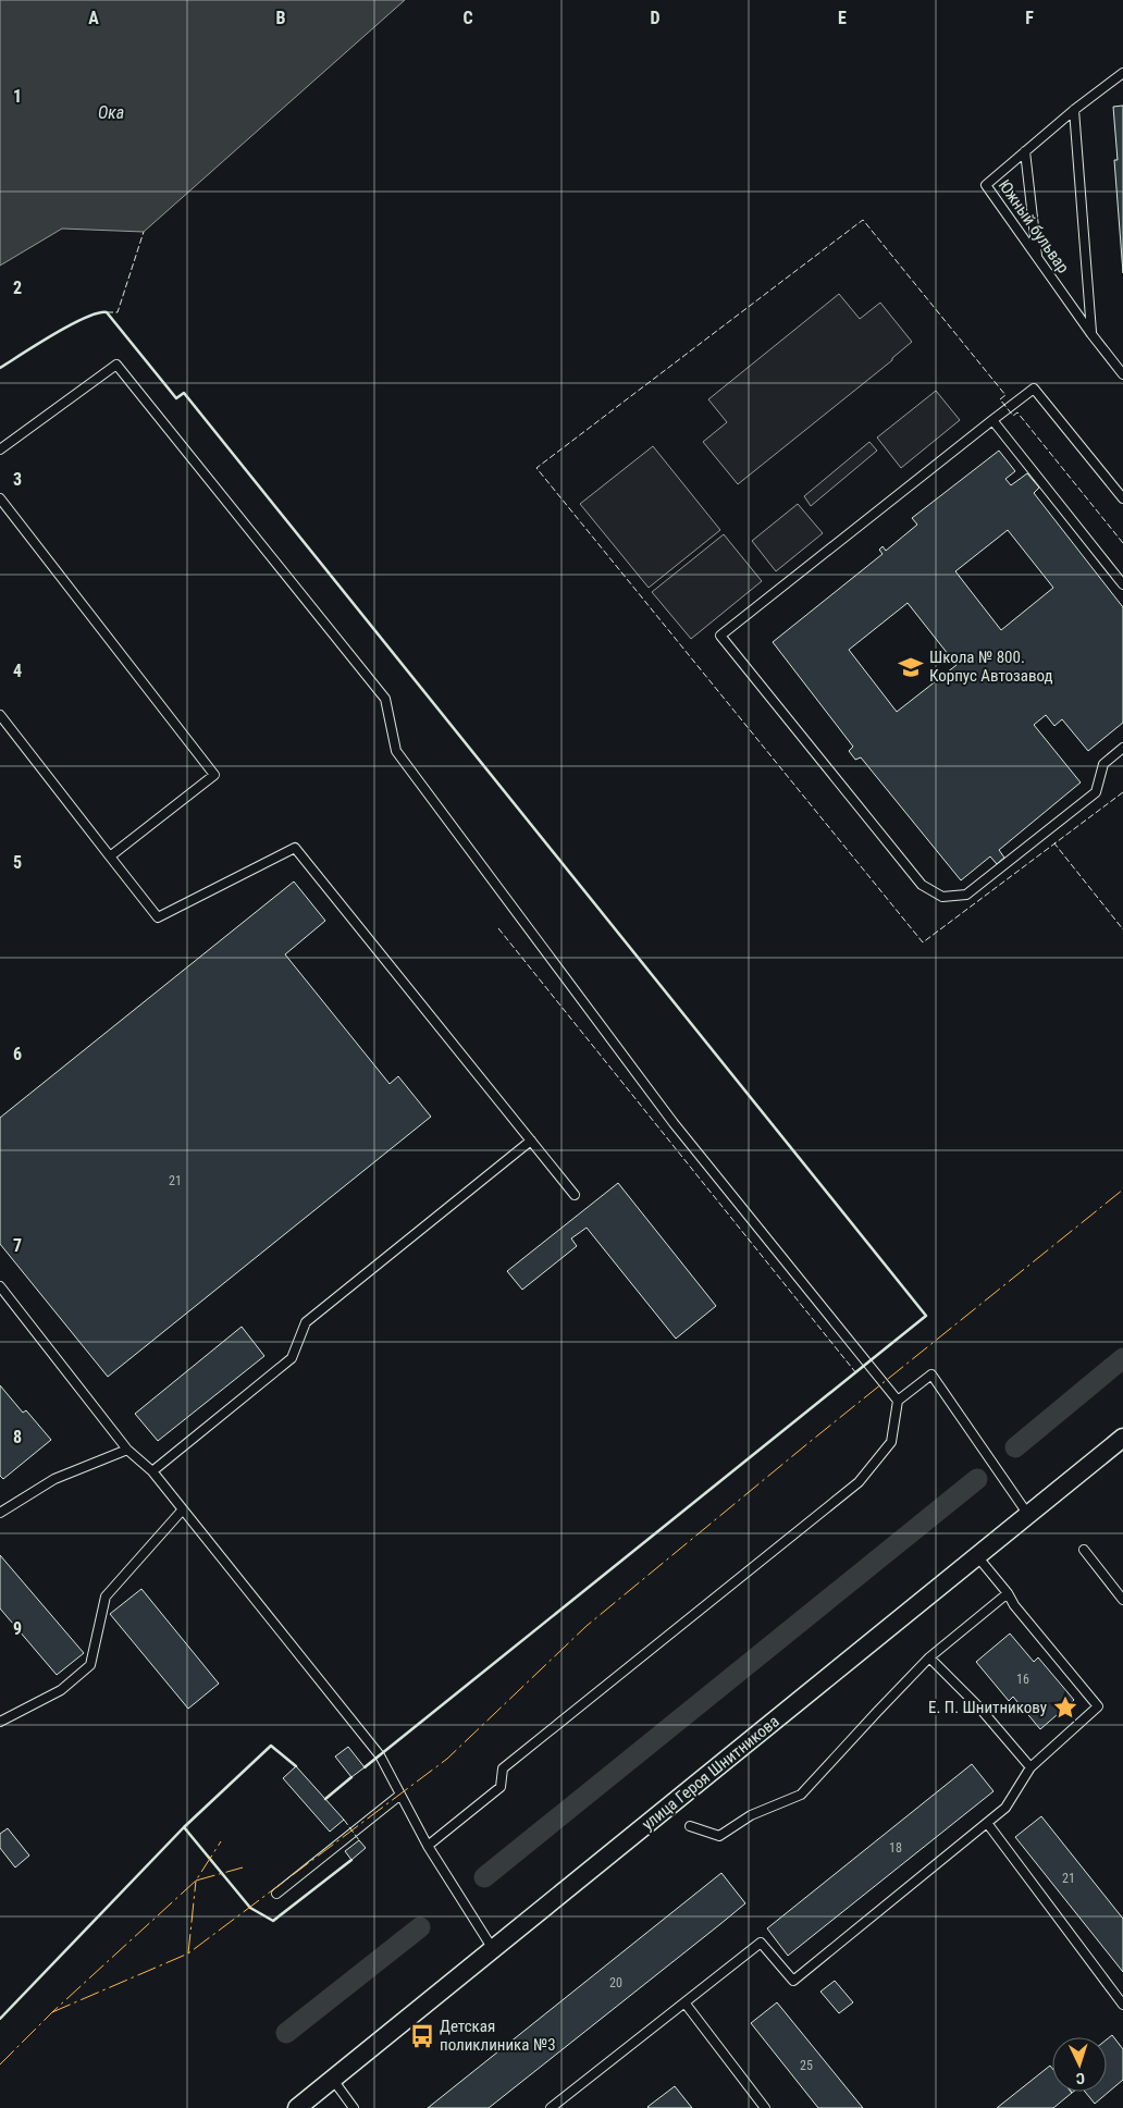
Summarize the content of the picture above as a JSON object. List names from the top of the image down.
{
  "streets": {
    "street": ["улица Героя Шнитникова"],
    "lane": ["Южный бульвар"]
  },
  "water": ["Ока"],
  "places": {
    "school or university": ["Школа № 800. Корпус Автозавод"],
    "place": ["Е. П. Шнитникову"],
    "bus stop": ["Детская поликлиника №3"]
  },
  "house_numbers": [
    "21",
    "16",
    "18",
    "21",
    "20",
    "25"
  ],
  "north": "bottom",
  "grid": {
    "columns": [
      "A",
      "B",
      "C",
      "D",
      "E",
      "F"
    ],
    "rows": [
      "1",
      "2",
      "3",
      "4",
      "5",
      "6",
      "7",
      "8",
      "9"
    ]
  }
}
